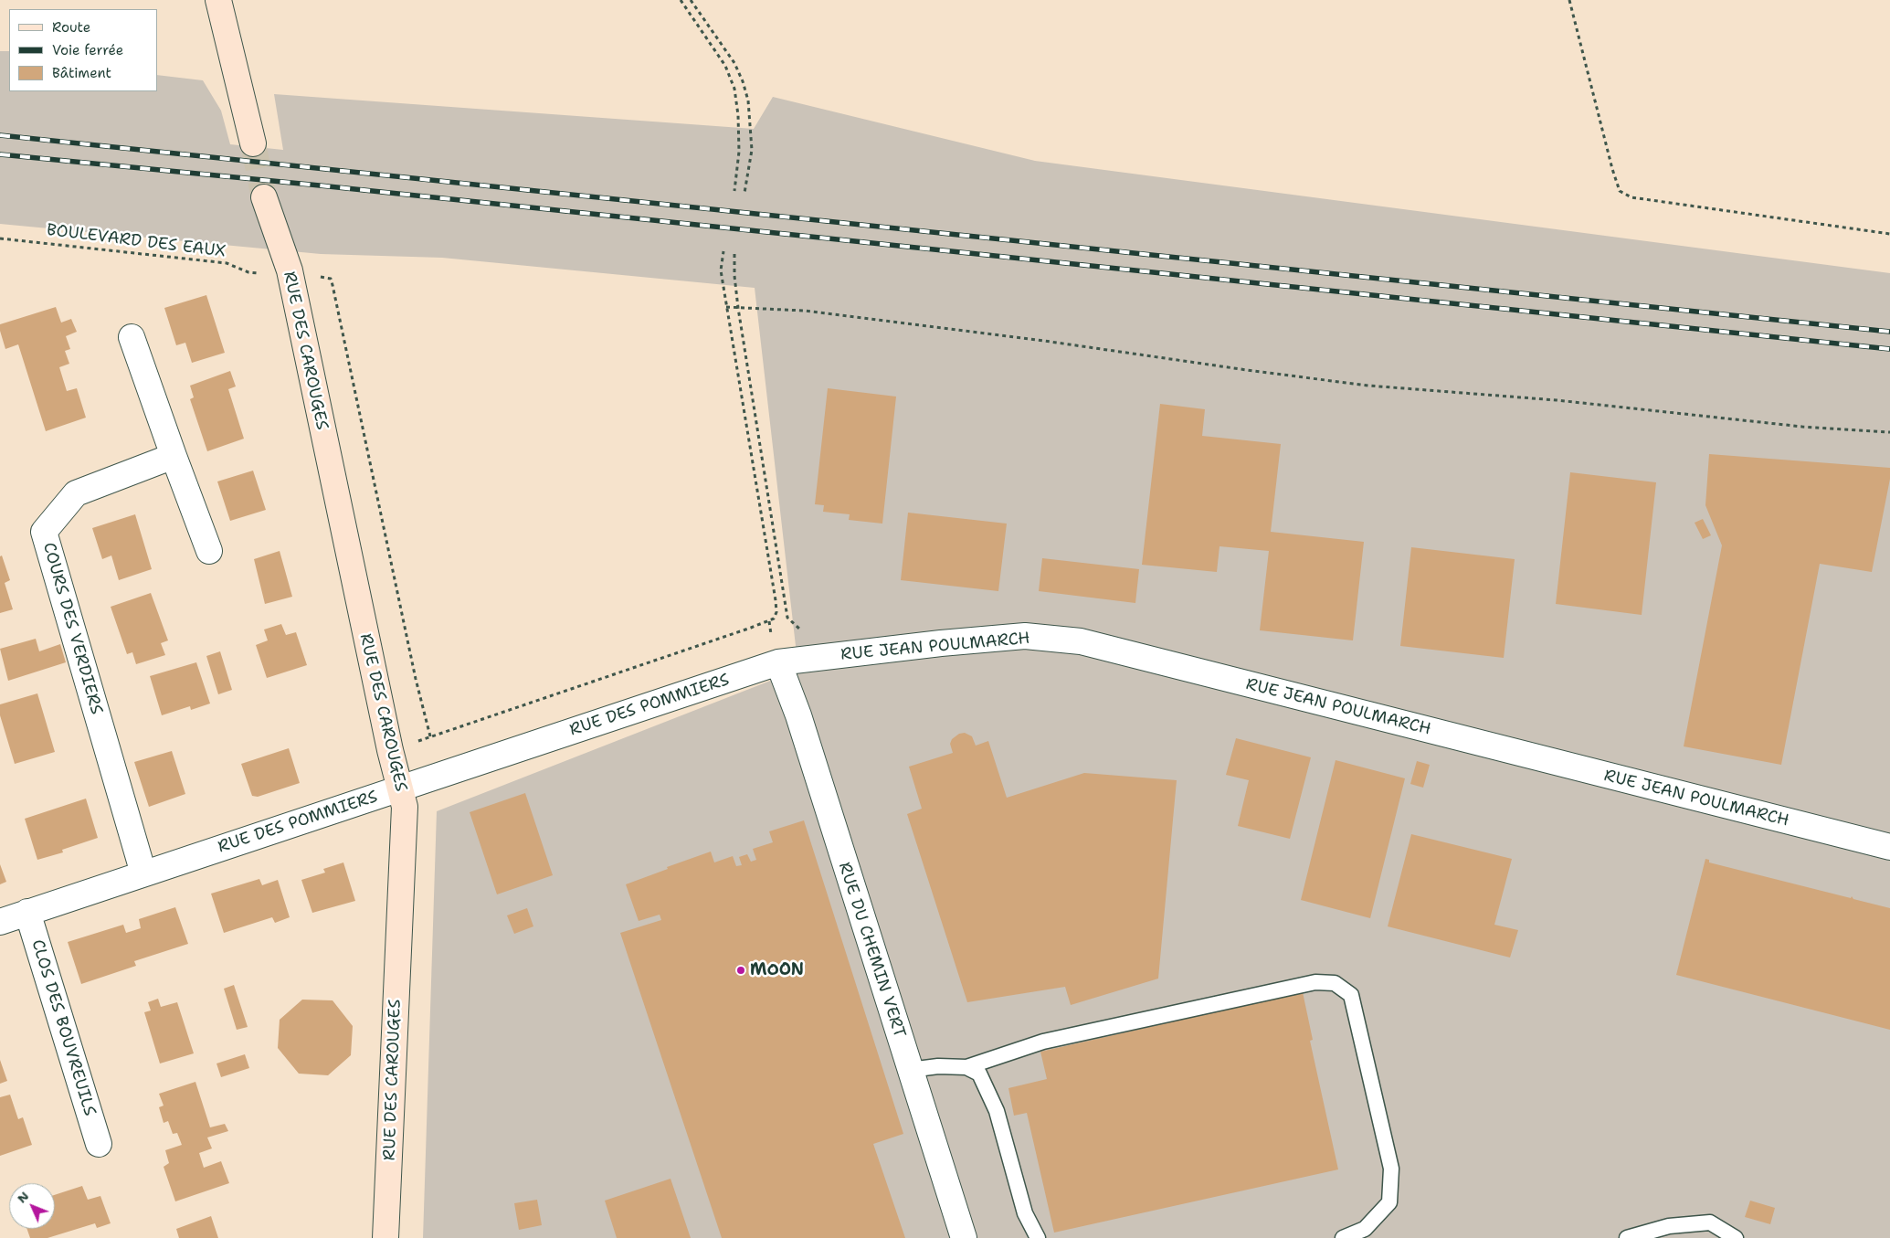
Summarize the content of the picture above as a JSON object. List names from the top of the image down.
{
  "streets": {
    "main road": ["RUE DES CAROUGES"],
    "street": [
      "COURS DES VERDIERS",
      "RUE JEAN POULMARCH",
      "RUE DES POMMIERS",
      "RUE DU CHEMIN VERT",
      "CLOS DES BOUVREUILS"
    ],
    "path": ["BOULEVARD DES EAUX"]
  },
  "crossings": [
    ["RUE DES CAROUGES", "RUE DES POMMIERS"],
    ["COURS DES VERDIERS", "RUE DES POMMIERS"],
    ["RUE JEAN POULMARCH", "RUE DES POMMIERS"],
    ["RUE JEAN POULMARCH", "RUE DU CHEMIN VERT"],
    ["RUE DES POMMIERS", "RUE DU CHEMIN VERT"],
    ["RUE DES POMMIERS", "CLOS DES BOUVREUILS"]
  ],
  "places": ["MOON"],
  "legend": ["Route", "Voie ferrée", "Bâtiment"],
  "north": "top left"
}
